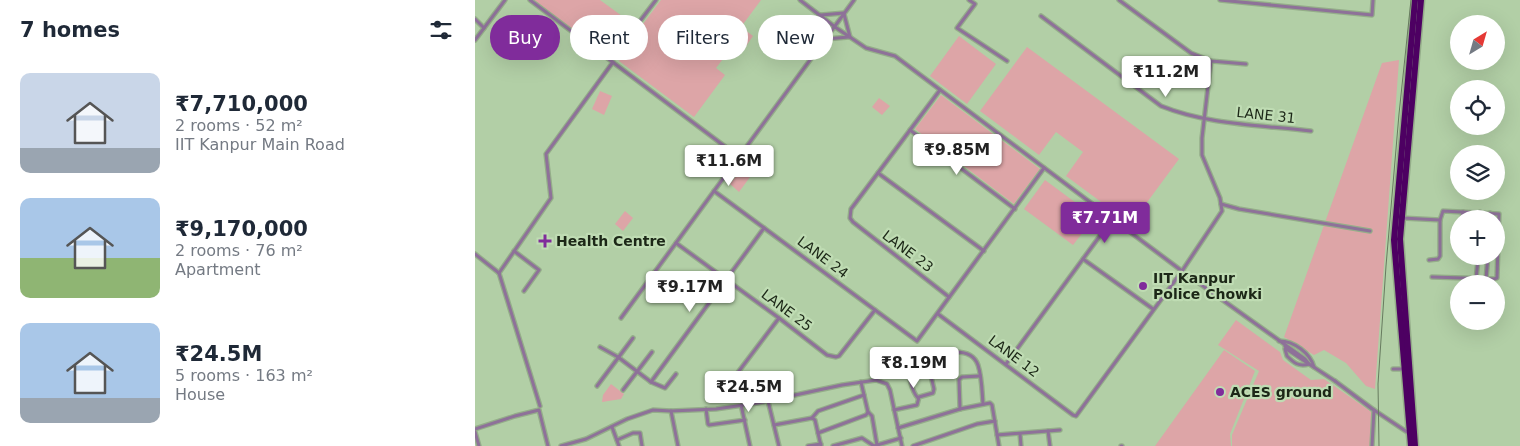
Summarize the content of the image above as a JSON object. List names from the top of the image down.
{
  "streets": {
    "street": [
      "LANE 31",
      "LANE 23",
      "LANE 24",
      "LANE 25",
      "LANE 12"
    ]
  },
  "crossings": [
    ["LANE 24", "LANE 25"],
    ["LANE 24", "LANE 12"]
  ],
  "places": {
    "health": ["Health Centre"],
    "other": ["IIT Kanpur Police Chowki", "ACES ground"]
  },
  "north": "top right",
  "page": {
    "heading": "7 homes",
    "map_buttons": ["+", "−"],
    "chip": [
      "Buy",
      "Rent",
      "Filters",
      "New"
    ],
    "price": [
      "₹11.2M",
      "₹9.85M",
      "₹11.6M",
      "₹7.71M",
      "₹9.17M",
      "₹8.19M",
      "₹24.5M"
    ],
    "list": [
      {
        "name": "₹7,710,000",
        "note": "2 rooms · 52 m² · IIT Kanpur Main Road"
      },
      {
        "name": "₹9,170,000",
        "note": "2 rooms · 76 m² · Apartment"
      },
      {
        "name": "₹24.5M",
        "note": "5 rooms · 163 m² · House"
      }
    ]
  }
}
